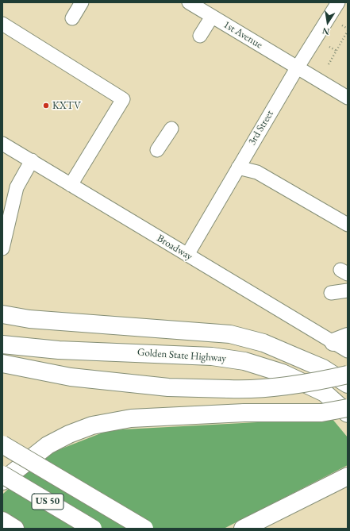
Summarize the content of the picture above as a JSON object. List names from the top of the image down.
{
  "streets": {
    "highway": ["Golden State Highway", "US 50"],
    "street": ["1st Avenue", "3rd Street", "Broadway"]
  },
  "crossings": [
    ["1st Avenue", "3rd Street"],
    ["3rd Street", "Broadway"]
  ],
  "places": ["KXTV"],
  "north": "bottom"
}
